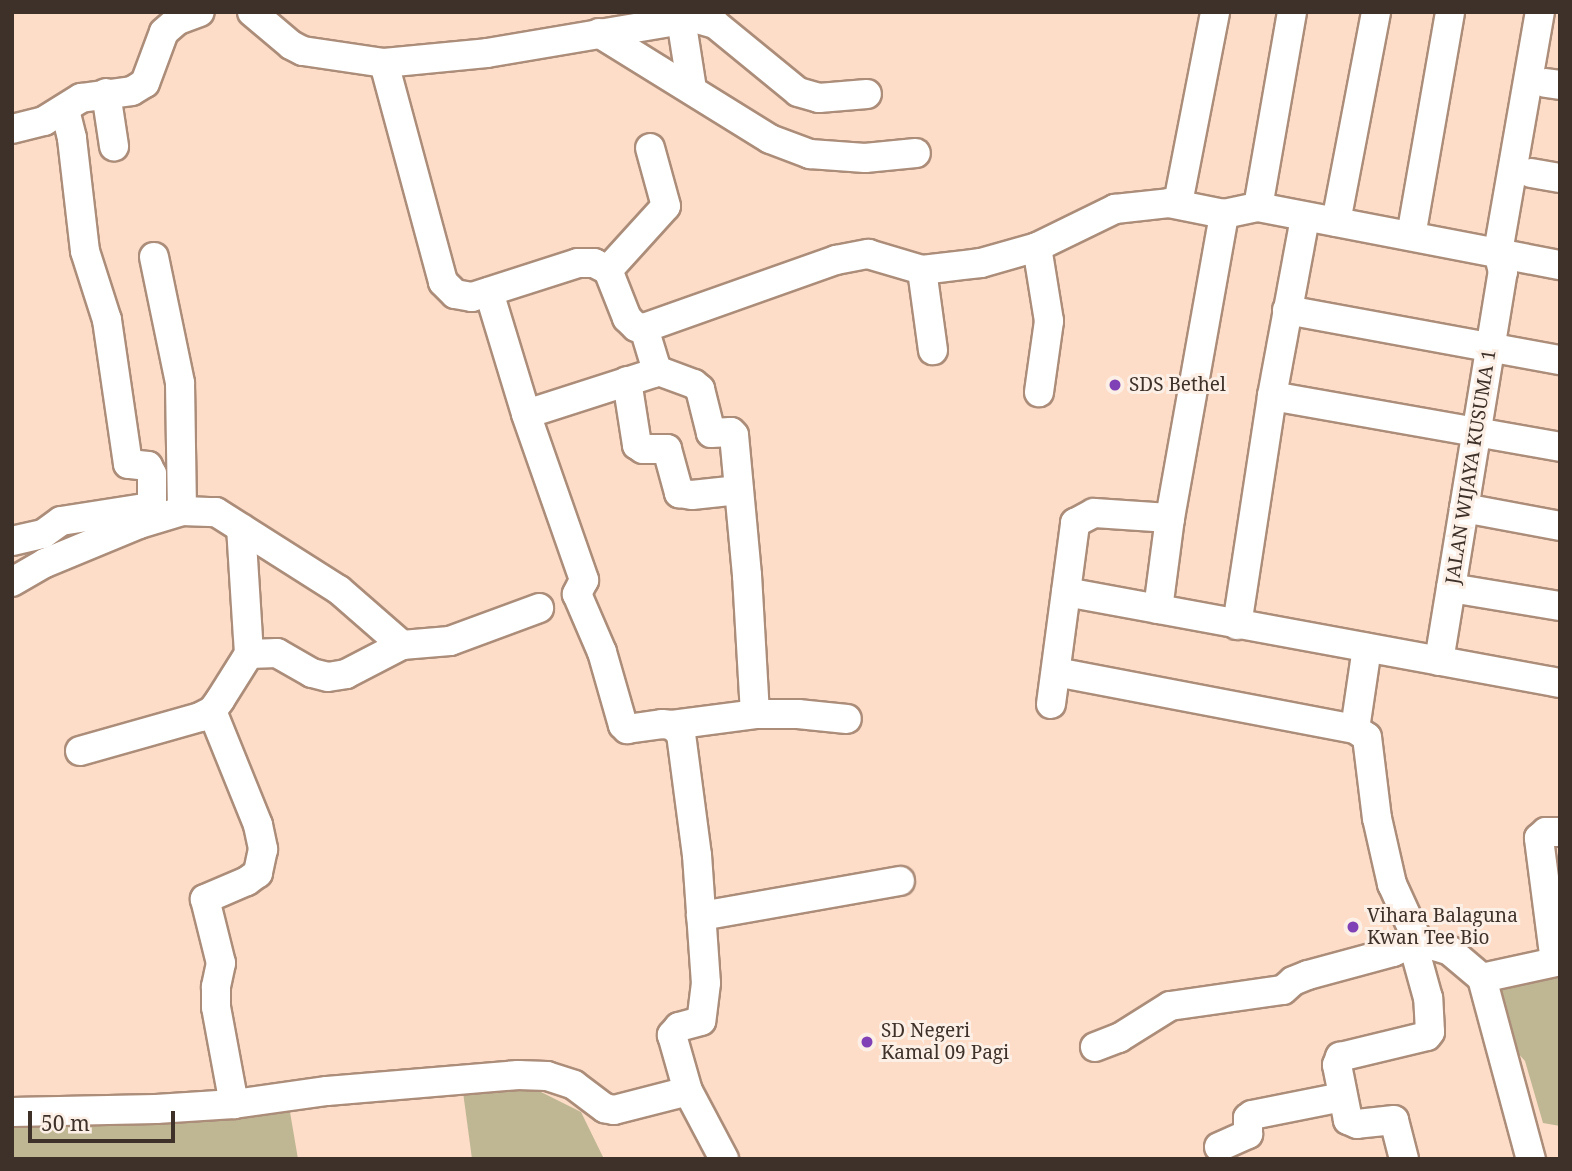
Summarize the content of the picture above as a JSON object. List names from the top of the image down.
{
  "streets": {
    "street": ["JALAN WIJAYA KUSUMA 1"]
  },
  "places": ["SDS Bethel", "Vihara Balaguna Kwan Tee Bio", "SD Negeri Kamal 09 Pagi"],
  "scale_bar": "50 m"
}
